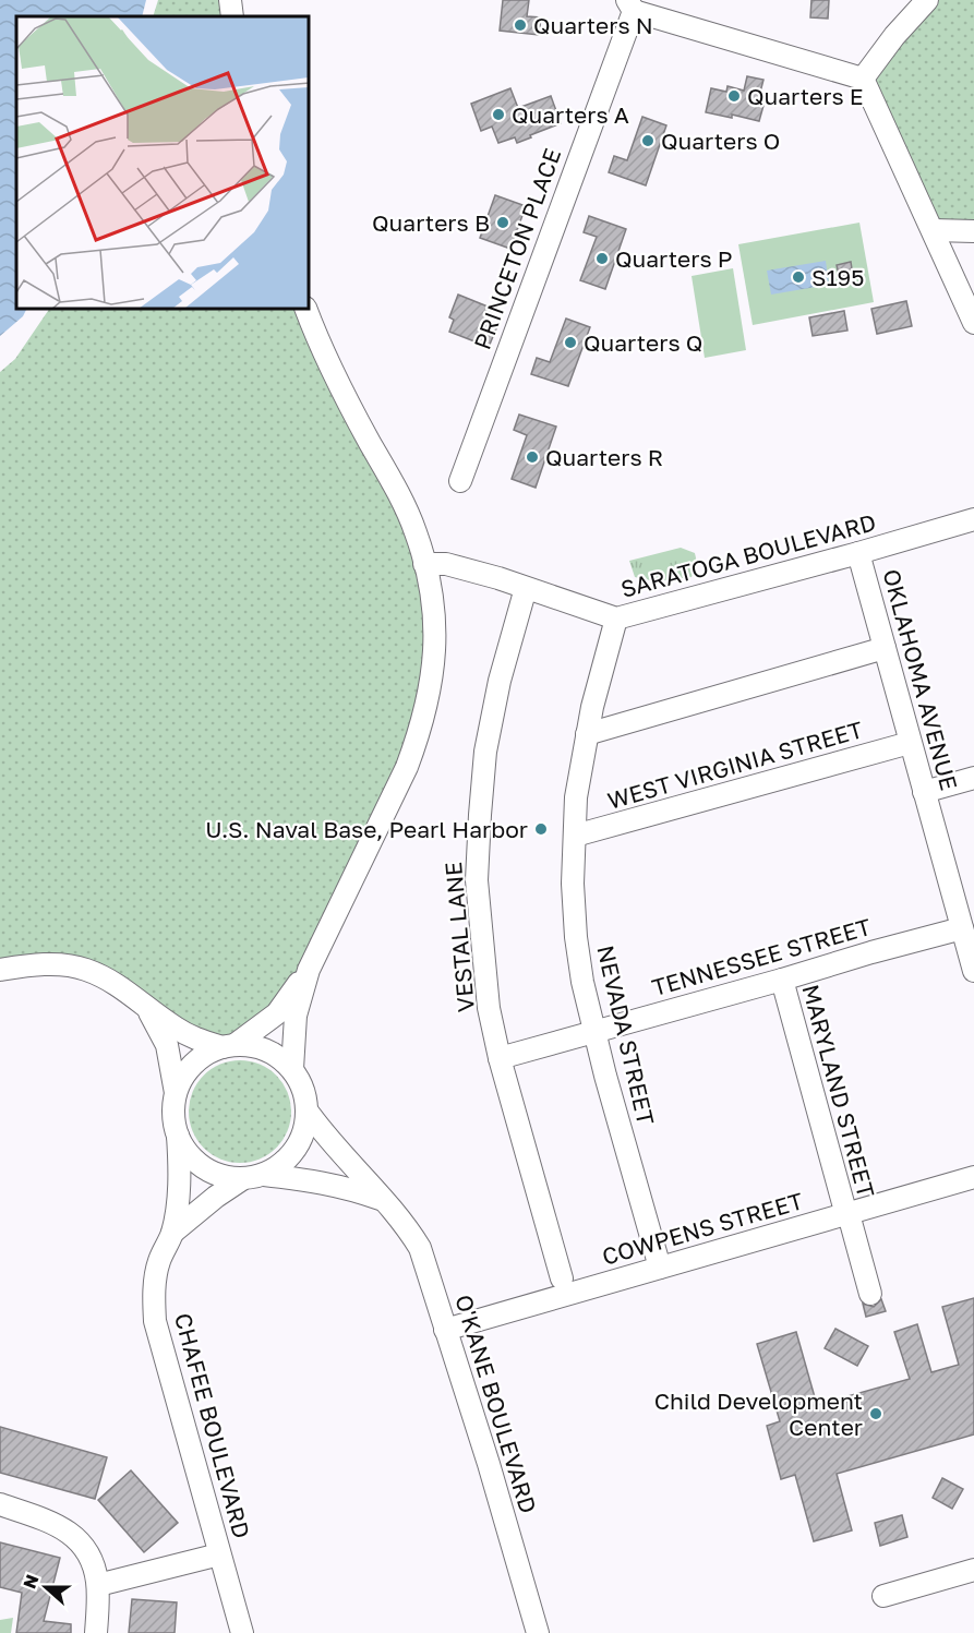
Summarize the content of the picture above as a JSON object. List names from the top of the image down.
{
  "streets": {
    "street": [
      "PRINCETON PLACE",
      "SARATOGA BOULEVARD",
      "OKLAHOMA AVENUE",
      "WEST VIRGINIA STREET",
      "VESTAL LANE",
      "TENNESSEE STREET",
      "NEVADA STREET",
      "MARYLAND STREET",
      "COWPENS STREET",
      "O'KANE BOULEVARD",
      "CHAFEE BOULEVARD"
    ]
  },
  "crossings": [
    ["SARATOGA BOULEVARD", "OKLAHOMA AVENUE"],
    ["SARATOGA BOULEVARD", "VESTAL LANE"],
    ["SARATOGA BOULEVARD", "NEVADA STREET"],
    ["OKLAHOMA AVENUE", "WEST VIRGINIA STREET"],
    ["OKLAHOMA AVENUE", "TENNESSEE STREET"],
    ["WEST VIRGINIA STREET", "NEVADA STREET"],
    ["VESTAL LANE", "TENNESSEE STREET"],
    ["TENNESSEE STREET", "NEVADA STREET"],
    ["TENNESSEE STREET", "MARYLAND STREET"],
    ["NEVADA STREET", "COWPENS STREET"],
    ["MARYLAND STREET", "COWPENS STREET"],
    ["COWPENS STREET", "O'KANE BOULEVARD"],
    ["O'KANE BOULEVARD", "CHAFEE BOULEVARD"]
  ],
  "places": [
    "Quarters N",
    "Quarters E",
    "Quarters A",
    "Quarters O",
    "Quarters B",
    "Quarters P",
    "S195",
    "Quarters Q",
    "Quarters R",
    "U.S. Naval Base, Pearl Harbor",
    "Child Development Center"
  ],
  "north": "left"
}
